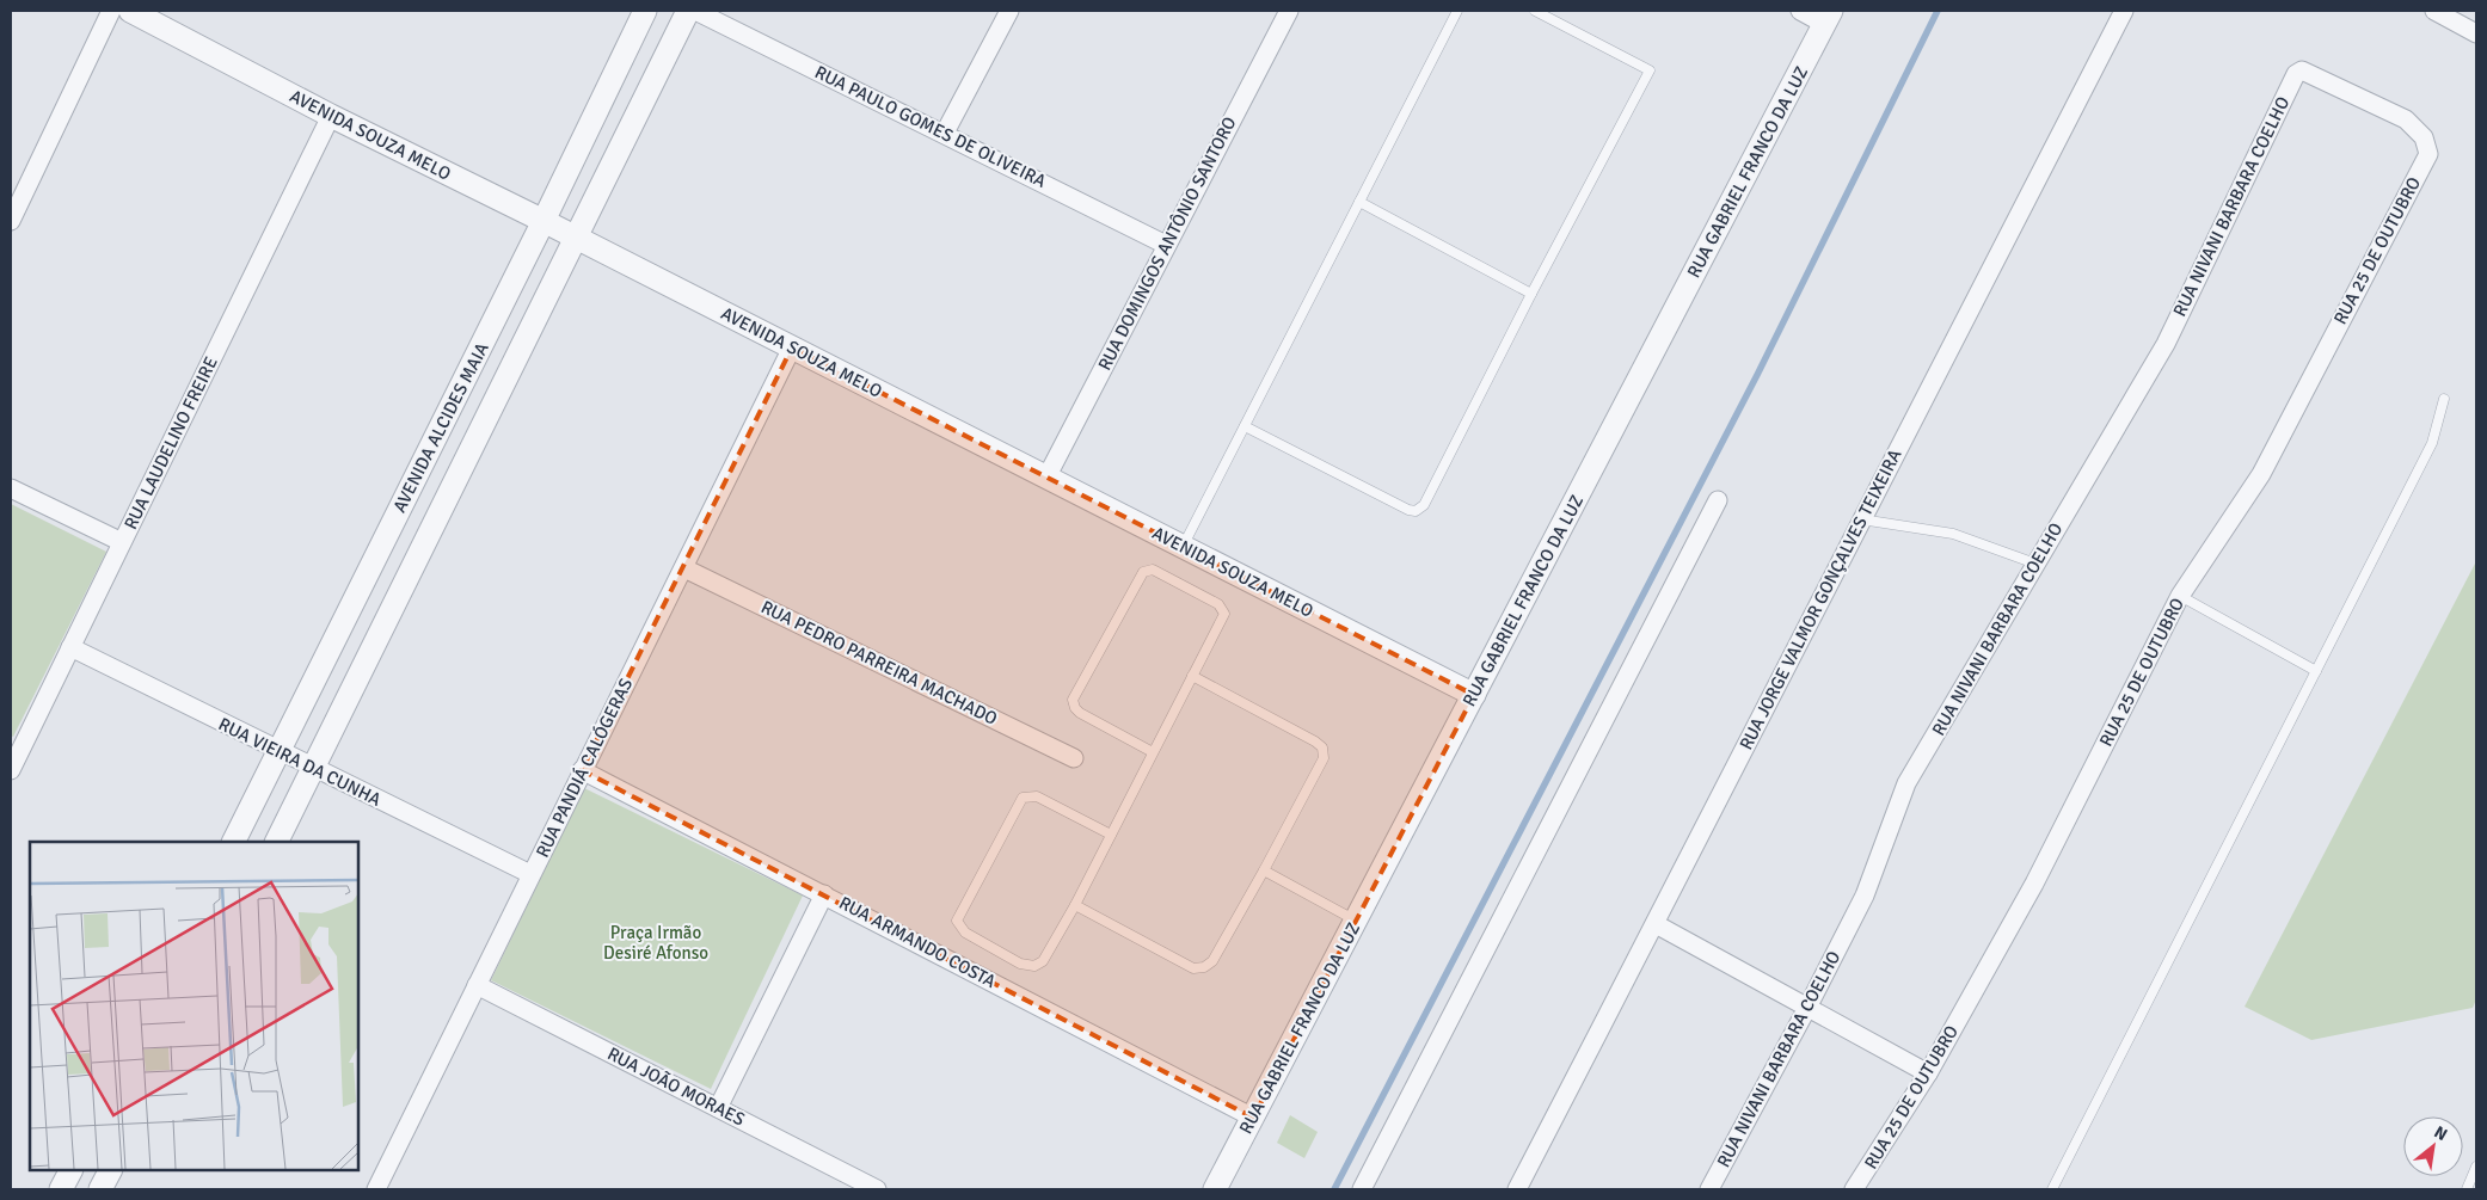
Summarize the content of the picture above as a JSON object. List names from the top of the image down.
{
  "streets": {
    "street": [
      "RUA PAULO GOMES DE OLIVEIRA",
      "AVENIDA SOUZA MELO",
      "RUA GABRIEL FRANCO DA LUZ",
      "RUA NIVANI BARBARA COELHO",
      "RUA DOMINGOS ANTÔNIO SANTORO",
      "RUA 25 DE OUTUBRO",
      "AVENIDA ALCIDES MAIA",
      "RUA LAUDELINO FREIRE",
      "RUA JORGE VALMOR GONÇALVES TEIXEIRA",
      "RUA PEDRO PARREIRA MACHADO",
      "RUA VIEIRA DA CUNHA",
      "RUA PANDIÁ CALÓGERAS",
      "RUA ARMANDO COSTA",
      "RUA JOÃO MORAES"
    ]
  },
  "crossings": [
    ["RUA PAULO GOMES DE OLIVEIRA", "RUA DOMINGOS ANTÔNIO SANTORO"],
    ["AVENIDA SOUZA MELO", "RUA GABRIEL FRANCO DA LUZ"],
    ["AVENIDA SOUZA MELO", "RUA DOMINGOS ANTÔNIO SANTORO"],
    ["AVENIDA SOUZA MELO", "AVENIDA ALCIDES MAIA"],
    ["AVENIDA SOUZA MELO", "RUA LAUDELINO FREIRE"],
    ["AVENIDA SOUZA MELO", "RUA PANDIÁ CALÓGERAS"],
    ["RUA GABRIEL FRANCO DA LUZ", "RUA ARMANDO COSTA"],
    ["RUA NIVANI BARBARA COELHO", "RUA 25 DE OUTUBRO"],
    ["AVENIDA ALCIDES MAIA", "RUA VIEIRA DA CUNHA"],
    ["RUA LAUDELINO FREIRE", "RUA VIEIRA DA CUNHA"],
    ["RUA PEDRO PARREIRA MACHADO", "RUA PANDIÁ CALÓGERAS"],
    ["RUA VIEIRA DA CUNHA", "RUA PANDIÁ CALÓGERAS"],
    ["RUA PANDIÁ CALÓGERAS", "RUA ARMANDO COSTA"],
    ["RUA PANDIÁ CALÓGERAS", "RUA JOÃO MORAES"]
  ],
  "parks": ["Praça Irmão Desiré Afonso"],
  "north": "top right"
}
